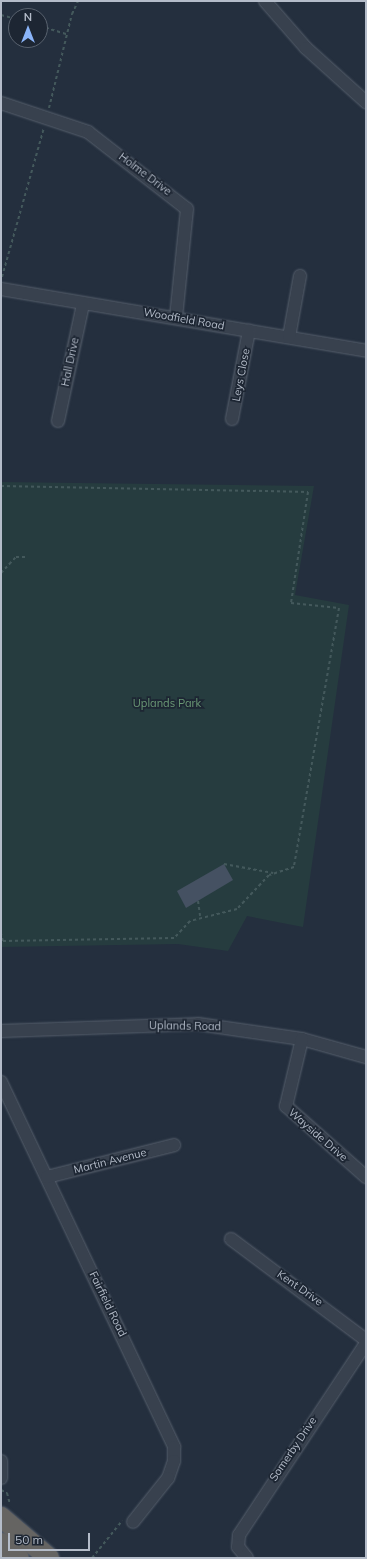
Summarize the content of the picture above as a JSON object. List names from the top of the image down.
{
  "streets": {
    "street": [
      "Holme Drive",
      "Woodfield Road",
      "Hall Drive",
      "Leys Close",
      "Uplands Road",
      "Wayside Drive",
      "Martin Avenue",
      "Kent Drive",
      "Fairfield Road",
      "Somerby Drive"
    ]
  },
  "crossings": [
    ["Holme Drive", "Woodfield Road"],
    ["Woodfield Road", "Hall Drive"],
    ["Woodfield Road", "Leys Close"],
    ["Uplands Road", "Wayside Drive"],
    ["Martin Avenue", "Fairfield Road"]
  ],
  "parks": ["Uplands Park"],
  "scale_bar": "50 m",
  "north": "top"
}
